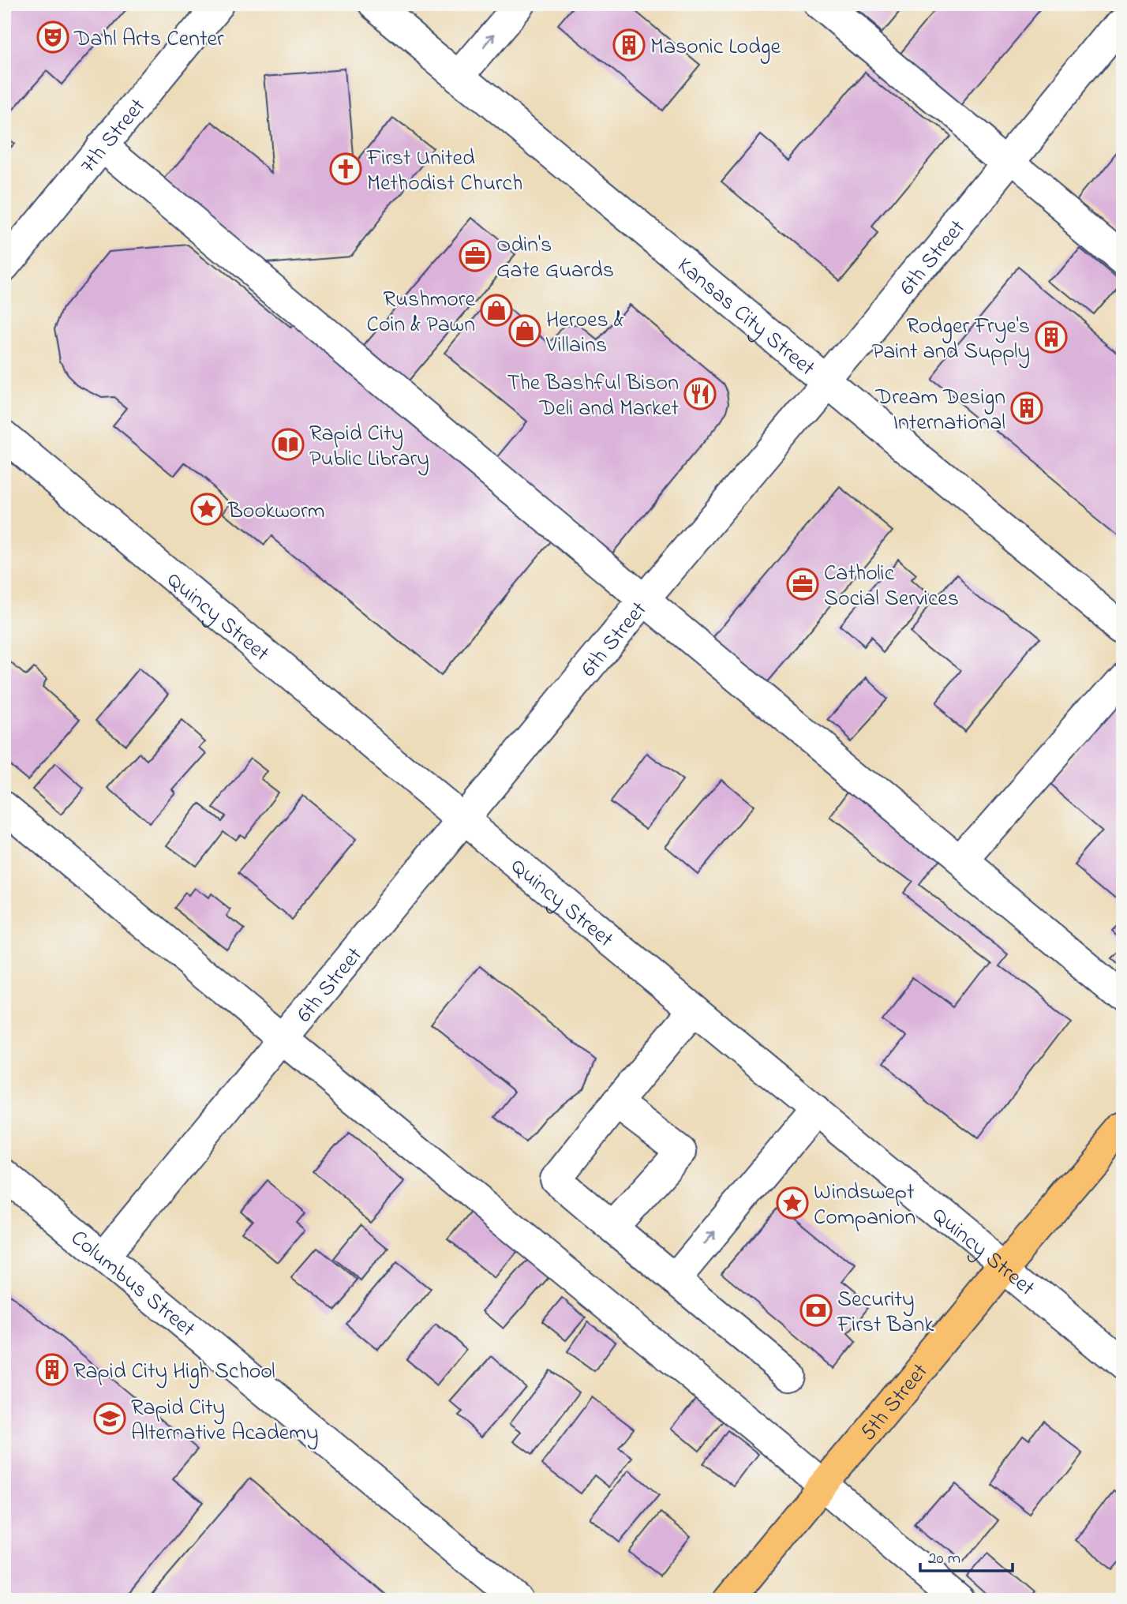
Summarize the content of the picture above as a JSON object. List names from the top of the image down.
{
  "streets": {
    "main road": ["5th Street"],
    "street": [
      "7th Street",
      "6th Street",
      "Kansas City Street",
      "Quincy Street",
      "Columbus Street"
    ]
  },
  "crossings": [
    ["6th Street", "Kansas City Street"],
    ["6th Street", "Quincy Street"],
    ["6th Street", "Columbus Street"],
    ["Quincy Street", "5th Street"]
  ],
  "places": {
    "theatre": ["Dahl Arts Center"],
    "building": [
      "Masonic Lodge",
      "Rodger Frye's Paint and Supply",
      "Dream Design International",
      "Rapid City High School"
    ],
    "church": ["First United Methodist Church"],
    "office": ["Odin's Gate Guards", "Catholic Social Services"],
    "shop": ["Rushmore Coin & Pawn", "Heroes & Villains"],
    "restaurant": ["The Bashful Bison Deli and Market"],
    "library": ["Rapid City Public Library"],
    "place": ["Bookworm", "Windswept Companion"],
    "bank": ["Security First Bank"],
    "school or university": ["Rapid City Alternative Academy"]
  },
  "scale_bar": "20 m"
}
